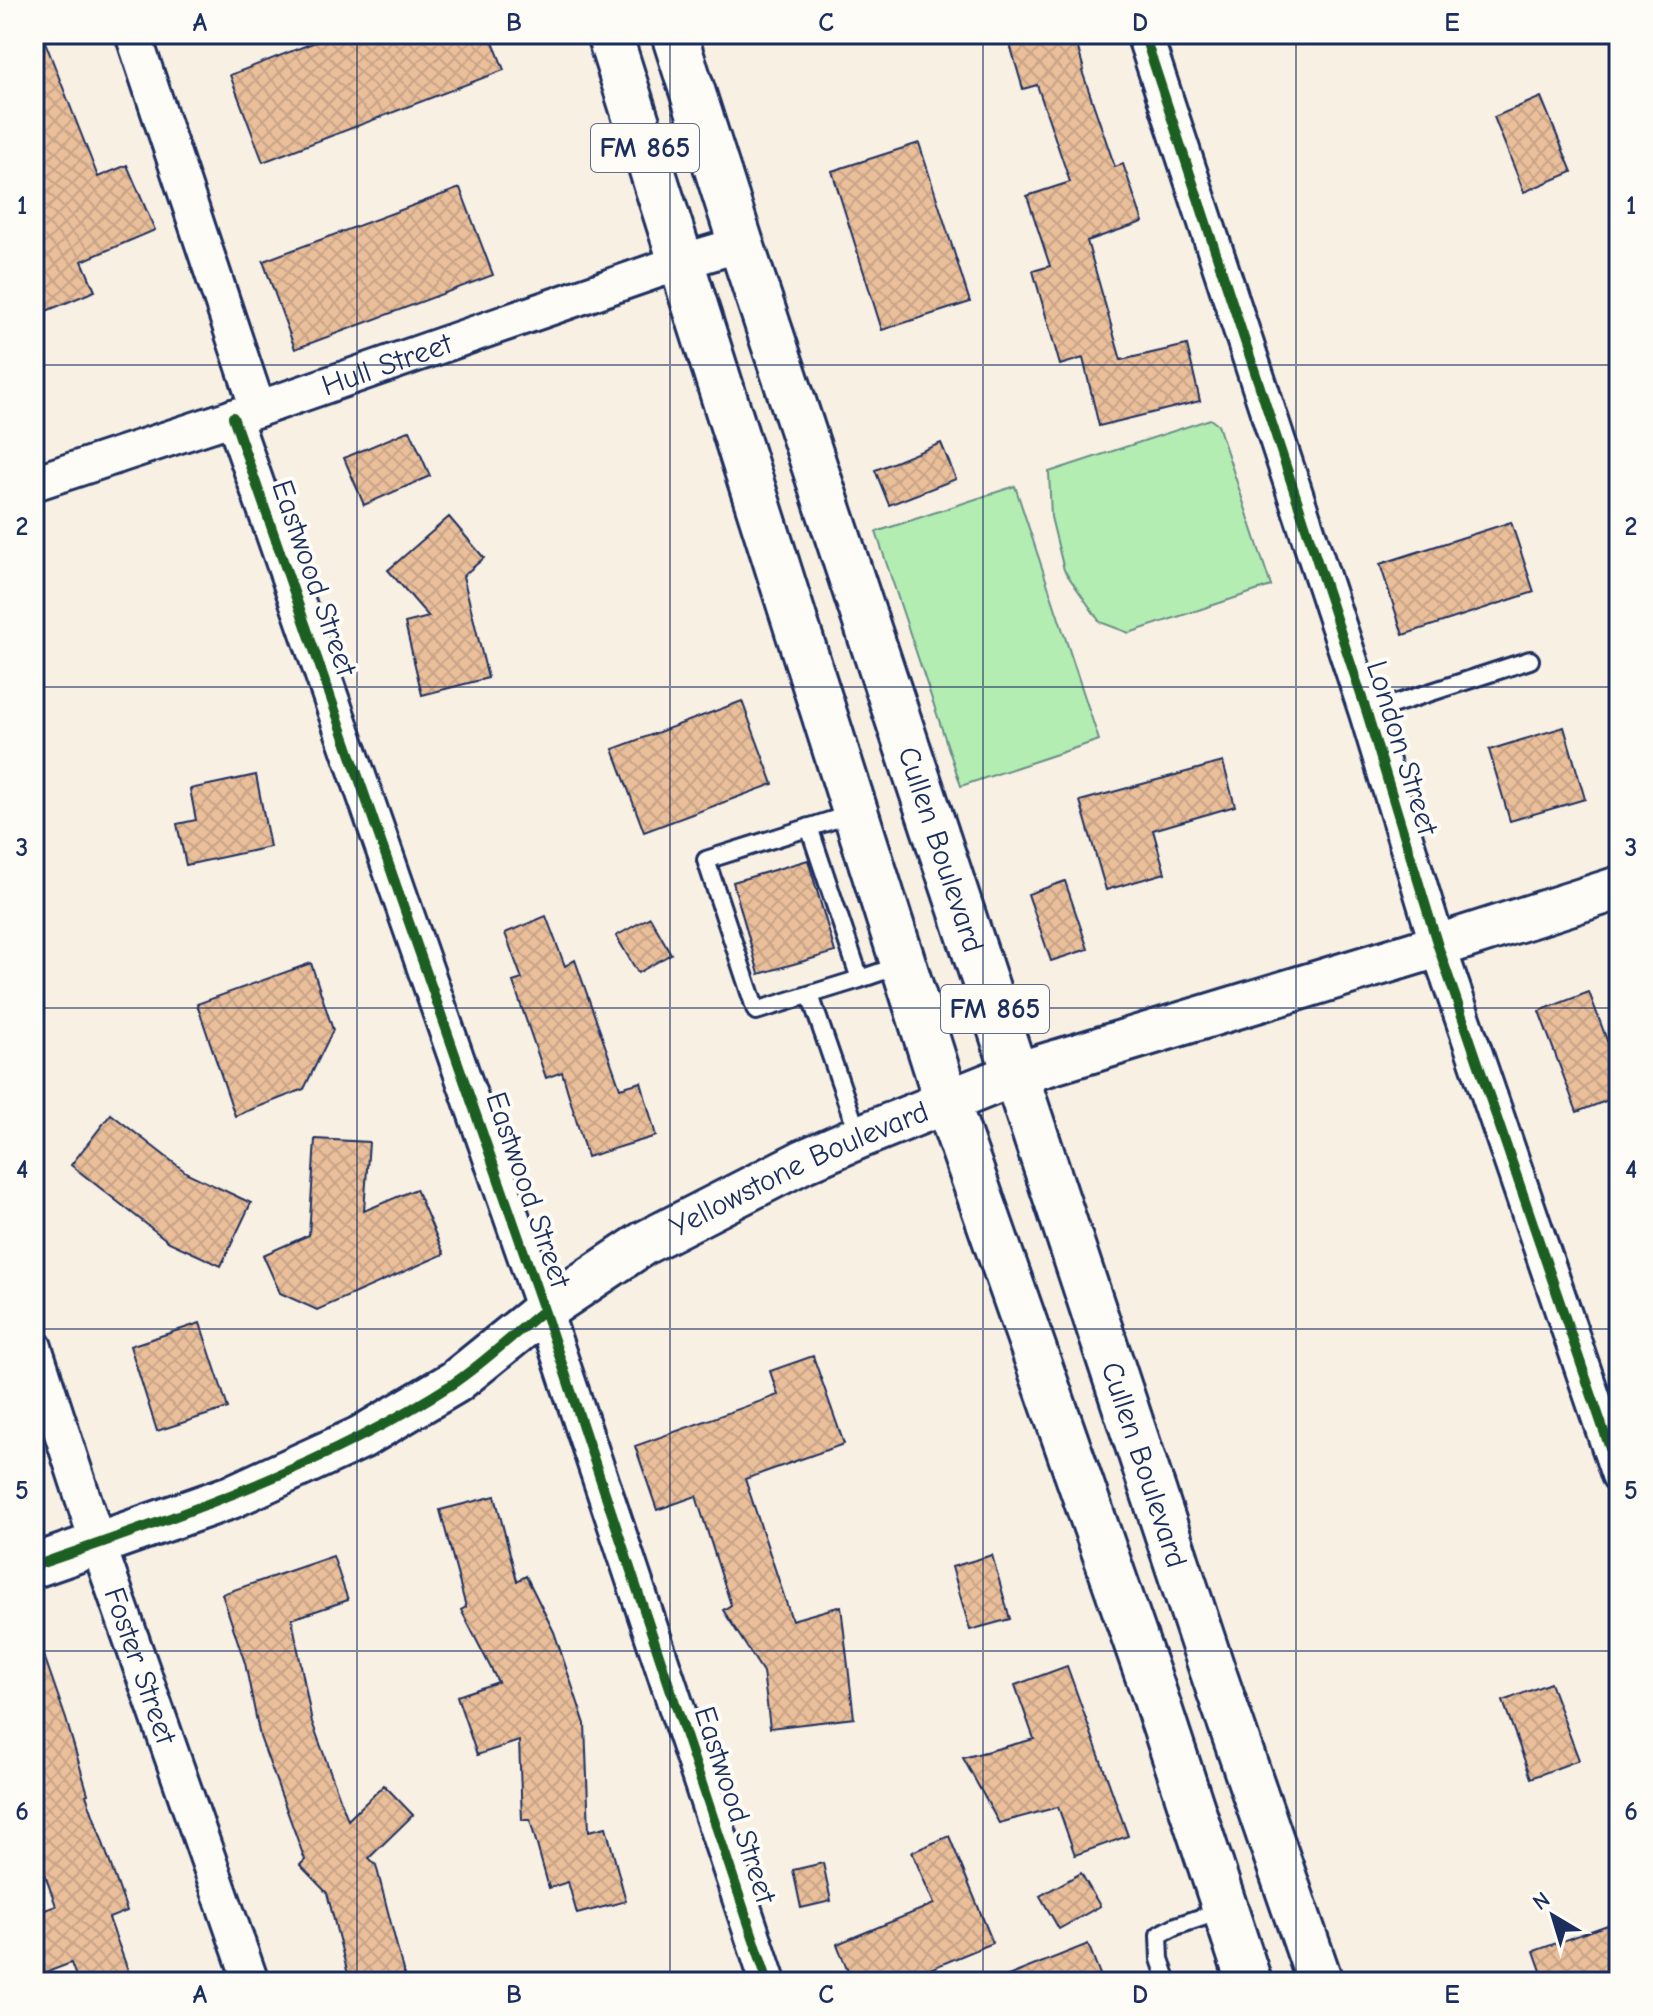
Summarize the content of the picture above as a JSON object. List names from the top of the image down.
{
  "streets": {
    "main road": ["FM 865", "Cullen Boulevard"],
    "street": [
      "Hull Street",
      "Eastwood Street",
      "London Street",
      "Yellowstone Boulevard",
      "Foster Street"
    ]
  },
  "crossings": [
    ["FM 865", "Hull Street"],
    ["FM 865", "Yellowstone Boulevard"],
    ["Hull Street", "Eastwood Street"],
    ["Hull Street", "Cullen Boulevard"],
    ["Eastwood Street", "Yellowstone Boulevard"],
    ["London Street", "Yellowstone Boulevard"],
    ["Cullen Boulevard", "Yellowstone Boulevard"],
    ["Yellowstone Boulevard", "Foster Street"]
  ],
  "north": "top left",
  "grid": {
    "columns": [
      "A",
      "B",
      "C",
      "D",
      "E"
    ],
    "rows": [
      "1",
      "2",
      "3",
      "4",
      "5",
      "6"
    ]
  }
}
